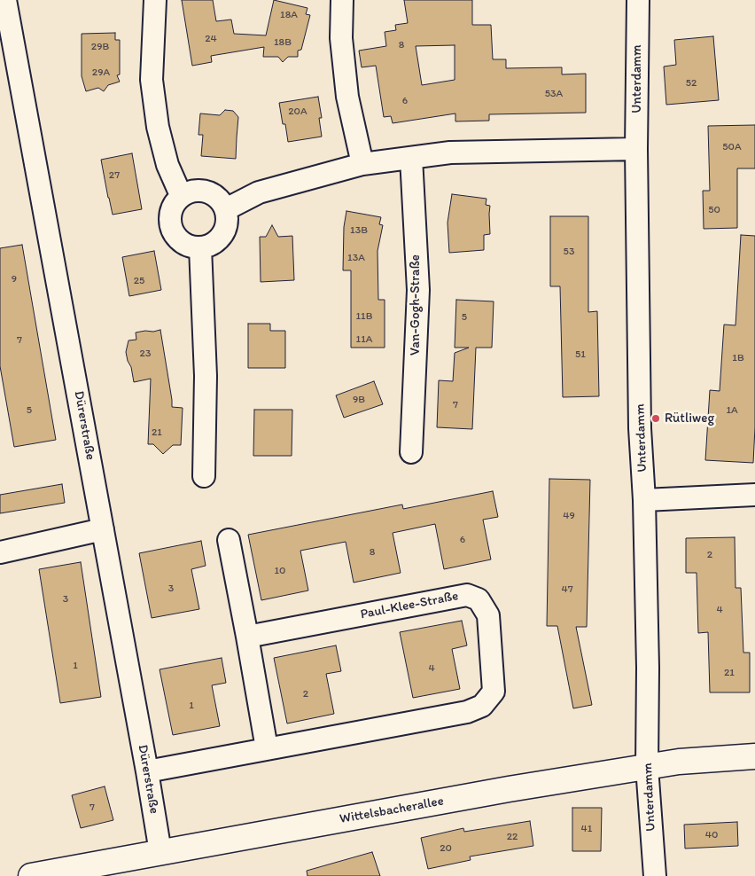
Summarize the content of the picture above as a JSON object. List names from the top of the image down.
{
  "streets": {
    "street": [
      "Unterdamm",
      "Van-Gogh-Straße",
      "Dürerstraße",
      "Paul-Klee-Straße",
      "Wittelsbacherallee"
    ]
  },
  "crossings": [
    ["Unterdamm", "Wittelsbacherallee"],
    ["Dürerstraße", "Paul-Klee-Straße"],
    ["Dürerstraße", "Wittelsbacherallee"]
  ],
  "places": ["Rütliweg"],
  "house_numbers": [
    "18A",
    "24",
    "18B",
    "8",
    "29B",
    "29A",
    "52",
    "53A",
    "6",
    "20A",
    "50A",
    "27",
    "50",
    "13B",
    "53",
    "13A",
    "9",
    "25",
    "11B",
    "5",
    "11A",
    "7",
    "23",
    "51",
    "1B",
    "9B",
    "7",
    "5",
    "1A",
    "21",
    "49",
    "6",
    "8",
    "2",
    "10",
    "3",
    "47",
    "3",
    "4",
    "1",
    "4",
    "21",
    "2",
    "1",
    "7",
    "41",
    "40",
    "22",
    "20"
  ]
}
